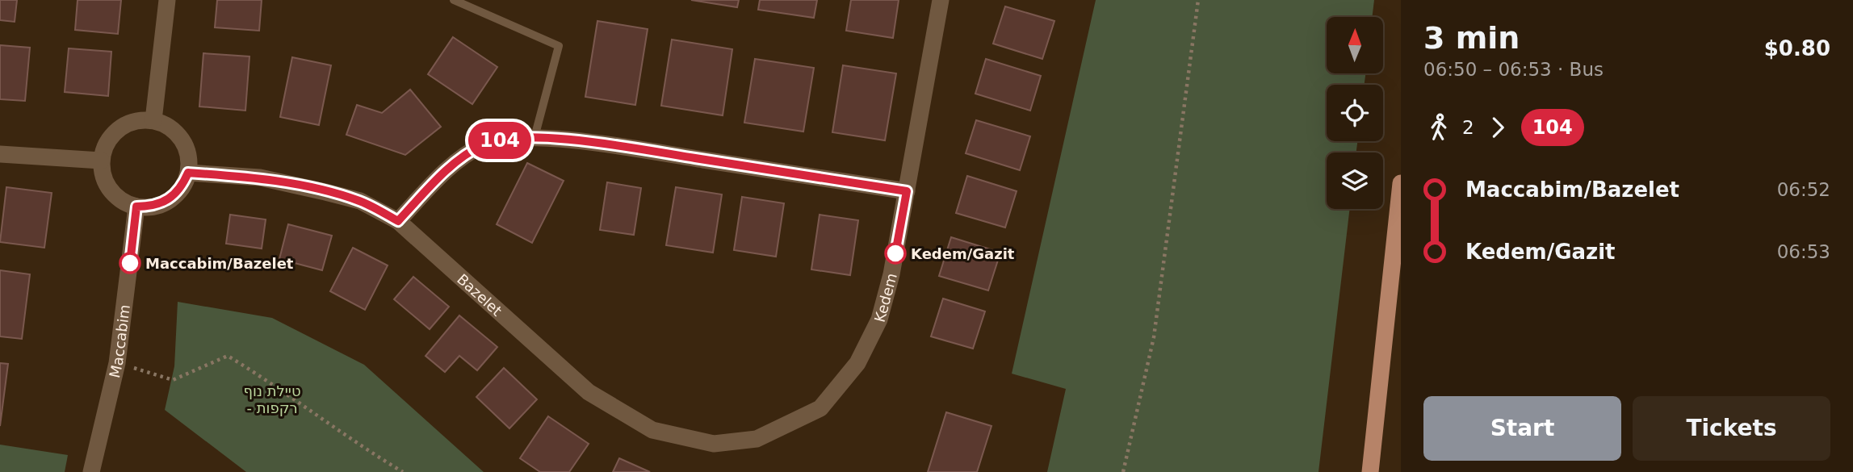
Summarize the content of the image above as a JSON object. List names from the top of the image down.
{
  "streets": {
    "street": ["Bazelet", "Kedem", "Maccabim"]
  },
  "crossings": [
    ["Bazelet", "Kedem"],
    ["Bazelet", "Maccabim"]
  ],
  "parks": ["טיילת נוף - רקפות"],
  "places": ["Kedem/Gazit", "Maccabim/Bazelet"],
  "lines": ["bus line 104"],
  "north": "top",
  "page": {
    "on_map": "104",
    "heading": ["3 min", "06:50 – 06:53 · Bus", "$0.80"],
    "legs": ["2", "104"],
    "list": [
      {
        "name": "Maccabim/Bazelet",
        "value": "06:52"
      },
      {
        "name": "Kedem/Gazit",
        "value": "06:53"
      }
    ],
    "buttons": ["Start", "Tickets"]
  }
}
